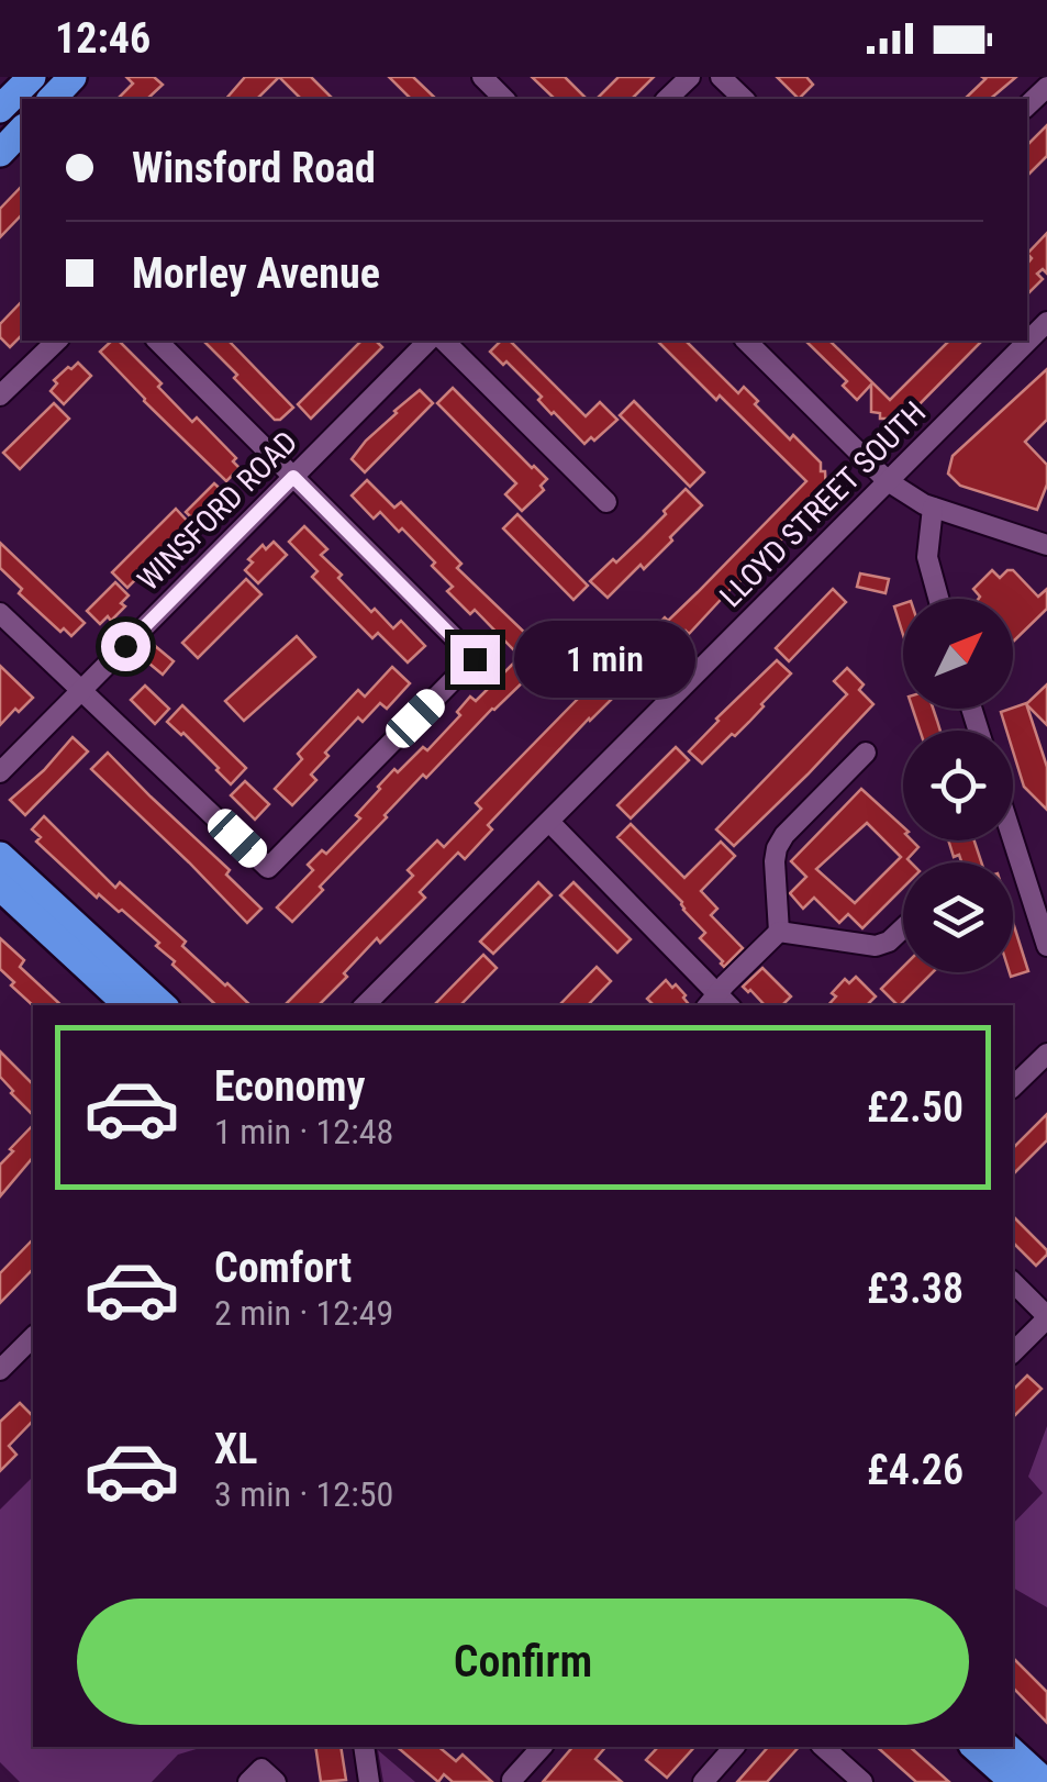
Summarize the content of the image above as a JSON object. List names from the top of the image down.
{
  "streets": {
    "street": ["LLOYD STREET SOUTH", "WINSFORD ROAD"]
  },
  "north": "top right",
  "page": {
    "status": "12:46",
    "banner": ["Winsford Road", "Morley Avenue"],
    "bubble": "1 min",
    "list": [
      {
        "name": "Economy",
        "note": "1 min · 12:48",
        "value": "£2.50"
      },
      {
        "name": "Comfort",
        "note": "2 min · 12:49",
        "value": "£3.38"
      },
      {
        "name": "XL",
        "note": "3 min · 12:50",
        "value": "£4.26"
      }
    ],
    "buttons": "Confirm"
  }
}
